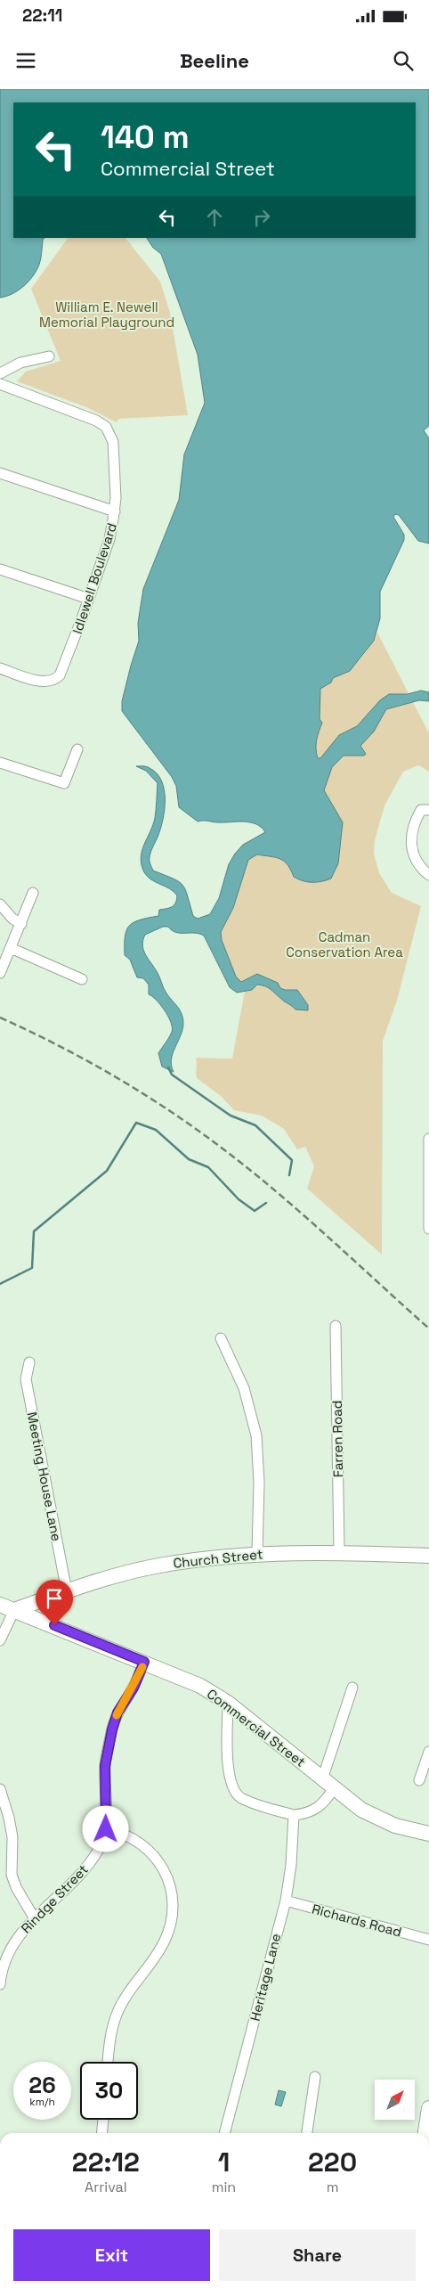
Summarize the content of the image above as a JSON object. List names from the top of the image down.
{
  "streets": {
    "main road": ["Church Street", "Commercial Street"],
    "street": [
      "Idlewell Boulevard",
      "Farren Road",
      "Meeting House Lane",
      "Rindge Street",
      "Richards Road",
      "Heritage Lane"
    ]
  },
  "crossings": [
    ["Farren Road", "Church Street"],
    ["Meeting House Lane", "Church Street"],
    ["Church Street", "Commercial Street"],
    ["Commercial Street", "Rindge Street"],
    ["Richards Road", "Heritage Lane"]
  ],
  "parks": ["William E. Newell Memorial Playground", "Cadman Conservation Area"],
  "north": "top right",
  "page": {
    "status": "22:11",
    "header": "Beeline",
    "turn": ["140 m", "Commercial Street"],
    "speed": "26 km/h",
    "limit": "30",
    "eta": [
      "22:12",
      "Arrival",
      "1",
      "min",
      "220",
      "m"
    ],
    "buttons": ["Exit", "Share"]
  }
}
